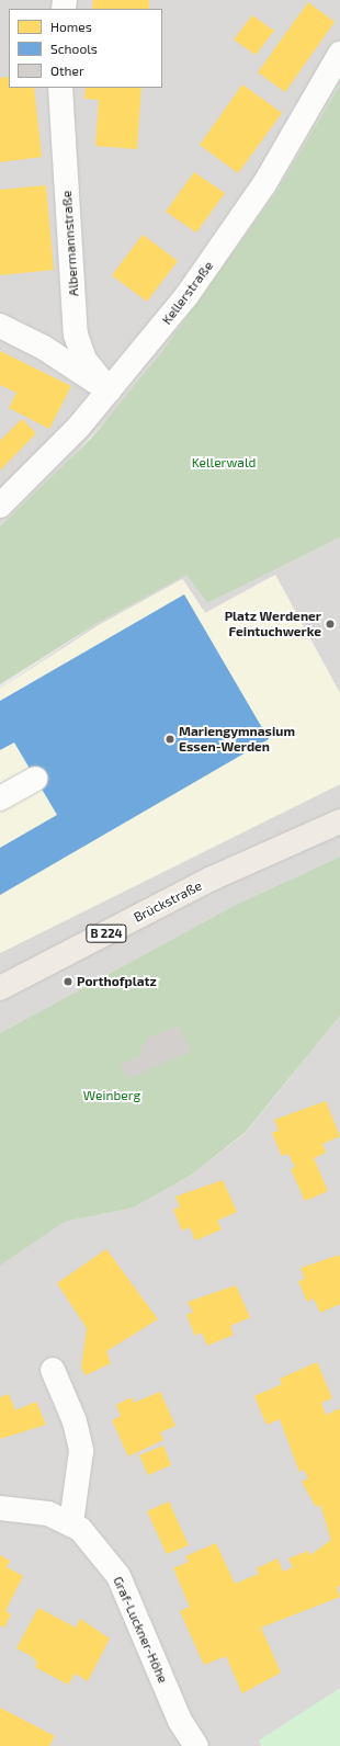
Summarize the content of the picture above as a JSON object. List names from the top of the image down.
{
  "streets": {
    "main road": ["Brückstraße", "B 224"],
    "street": ["Albermannstraße", "Kellerstraße", "Graf-Luckner-Höhe"]
  },
  "crossings": [
    ["Albermannstraße", "Kellerstraße"]
  ],
  "parks": ["Kellerwald", "Weinberg"],
  "places": ["Platz Werdener Feintuchwerke", "Mariengymnasium Essen-Werden", "Porthofplatz"],
  "legend": ["Homes", "Schools", "Other"]
}
